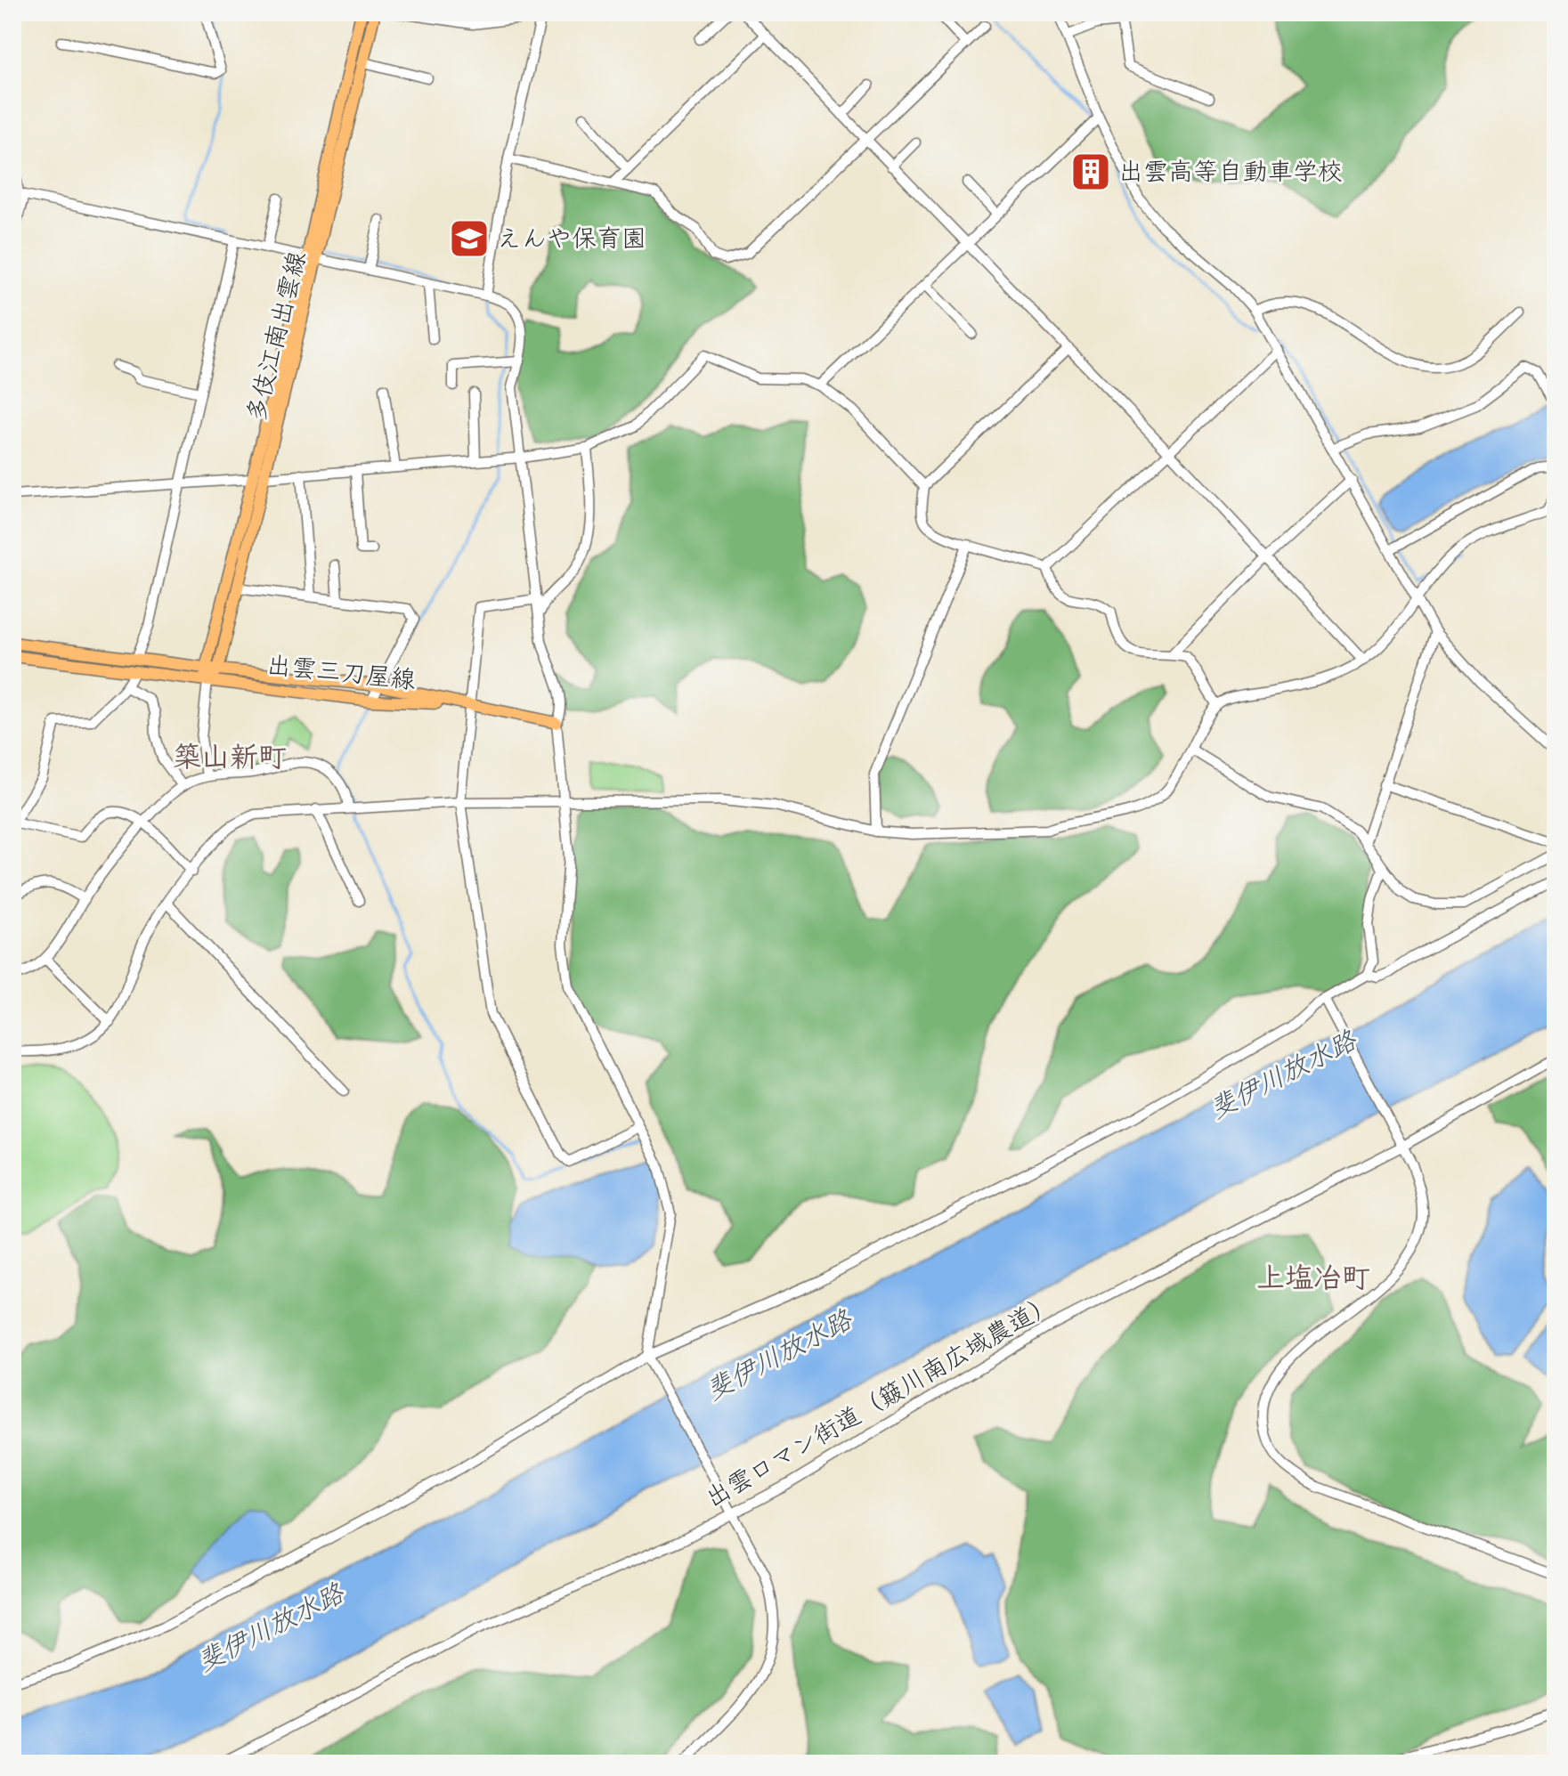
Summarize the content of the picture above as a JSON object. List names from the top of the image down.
{
  "streets": {
    "main road": ["多伎江南出雲線", "出雲三刀屋線"],
    "street": ["出雲ロマン街道（簸川南広域農道）"]
  },
  "crossings": [
    ["多伎江南出雲線", "出雲三刀屋線"]
  ],
  "districts": ["築山新町", "上塩冶町"],
  "water": ["斐伊川放水路"],
  "places": {
    "building": ["出雲高等自動車学校"],
    "school or university": ["えんや保育園"]
  }
}
